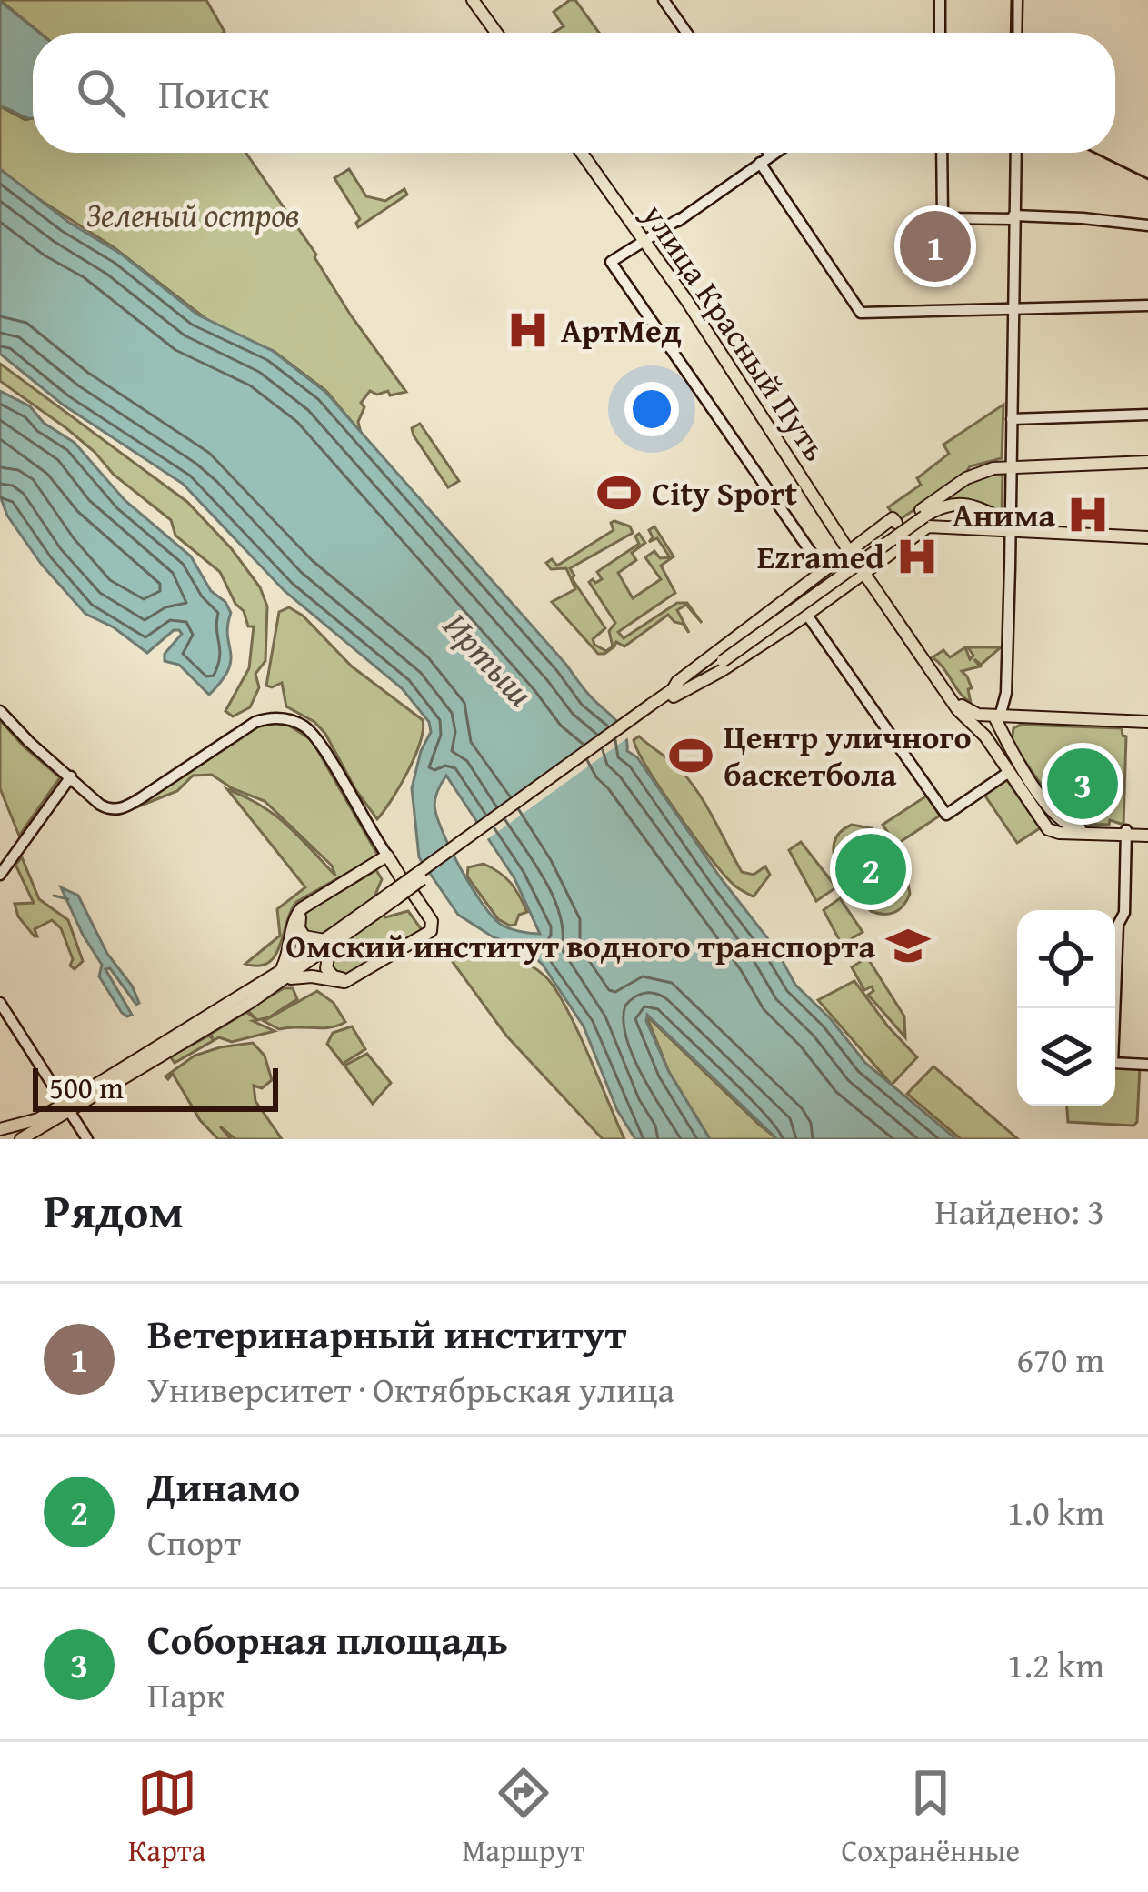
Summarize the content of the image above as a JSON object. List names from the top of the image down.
{
  "streets": {
    "main road": ["улица Красный Путь"]
  },
  "water": ["Иртыш"],
  "parks": ["Зеленый остров"],
  "places": {
    "hospital": ["АртМед", "Анима", "Ezramed"],
    "sports": ["City Sport", "Центр уличного баскетбола"],
    "school or university": ["Омский институт водного транспорта"]
  },
  "scale_bar": "500 m",
  "page": {
    "search": "Поиск",
    "pins": ["1", "3", "2"],
    "scale": "500 m",
    "heading": ["Рядом", "Найдено: 3"],
    "list": [
      {
        "mark": "1",
        "name": "Ветеринарный институт",
        "note": "Университет · Октябрьская улица",
        "value": "670 m"
      },
      {
        "mark": "2",
        "name": "Динамо",
        "note": "Спорт",
        "value": "1.0 km"
      },
      {
        "mark": "3",
        "name": "Соборная площадь",
        "note": "Парк",
        "value": "1.2 km"
      }
    ],
    "nav": ["Карта", "Маршрут", "Сохранённые"]
  }
}
